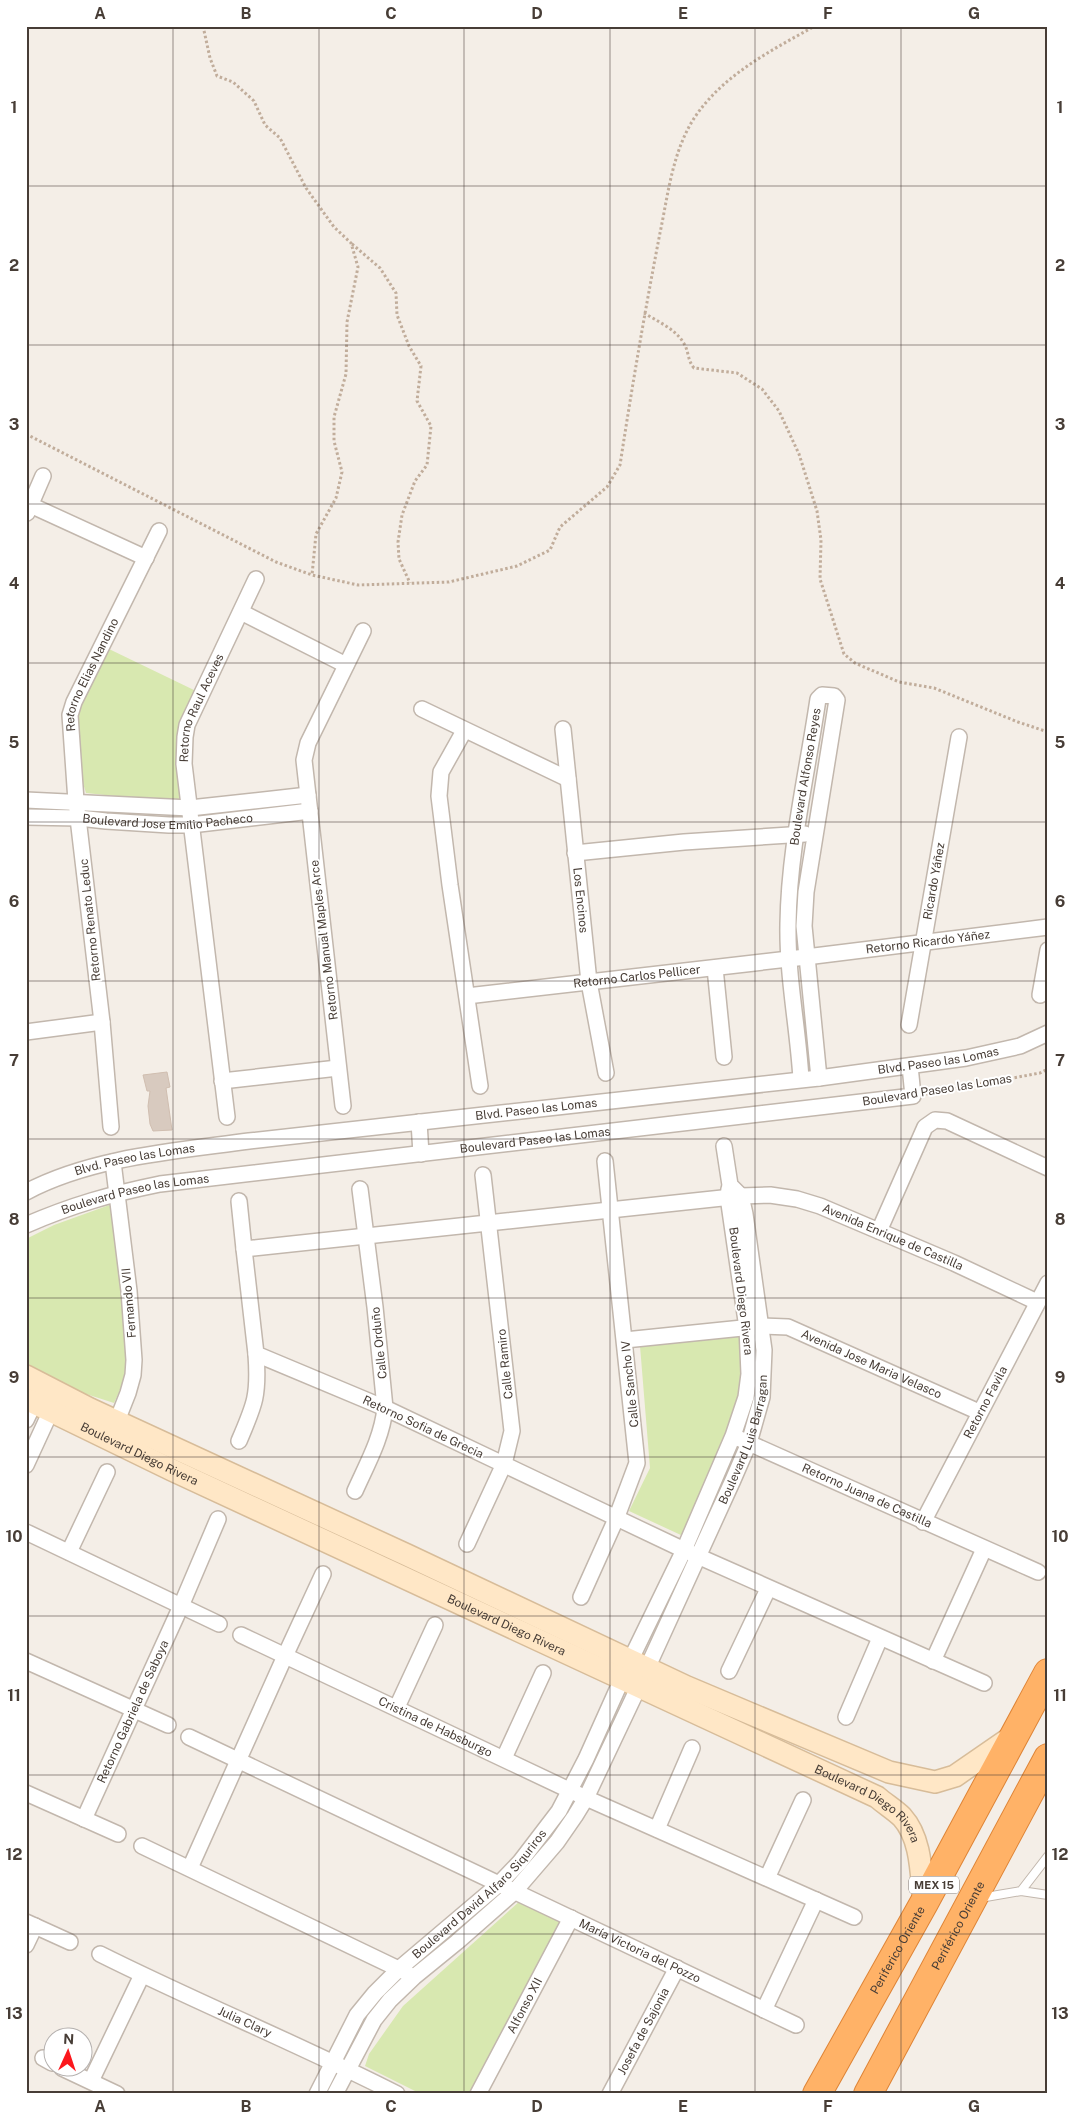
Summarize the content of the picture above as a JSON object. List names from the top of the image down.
{
  "streets": {
    "highway": ["MEX 15", "Periférico Oriente", "Periferico Oriente"],
    "street": [
      "Retorno Elias Nandino",
      "Retorno Raul Aceves",
      "Boulevard Alfonso Reyes",
      "Boulevard Jose Emilio Pacheco",
      "Ricardo Yáñez",
      "Los Encinos",
      "Retorno Renato Leduc",
      "Retorno Manual Maples Arce",
      "Retorno Ricardo Yáñez",
      "Retorno Carlos Pellicer",
      "Blvd. Paseo las Lomas",
      "Boulevard Paseo las Lomas",
      "Avenida Enrique de Castilla",
      "Boulevard Diego Rivera",
      "Fernando VII",
      "Calle Orduño",
      "Calle Ramiro",
      "Avenida Jose Maria Velasco",
      "Calle Sancho IV",
      "Retorno Favila",
      "Retorno Sofia de Grecia",
      "Boulevard Luis Barragan",
      "Retorno Juana de Castilla",
      "Retorno Gabriela de Saboya",
      "Cristina de Habsburgo",
      "Boulevard David Alfaro Siquriros",
      "María Victoria del Pozzo",
      "Alfonso XII",
      "Julia Clary",
      "Josefa de Sajonia"
    ]
  },
  "crossings": [
    ["Retorno Elias Nandino", "Boulevard Jose Emilio Pacheco"],
    ["Retorno Elias Nandino", "Retorno Renato Leduc"],
    ["Retorno Raul Aceves", "Boulevard Jose Emilio Pacheco"],
    ["Boulevard Alfonso Reyes", "Retorno Ricardo Yáñez"],
    ["Boulevard Alfonso Reyes", "Retorno Carlos Pellicer"],
    ["Boulevard Alfonso Reyes", "Blvd. Paseo las Lomas"],
    ["Boulevard Jose Emilio Pacheco", "Retorno Renato Leduc"],
    ["Boulevard Jose Emilio Pacheco", "Retorno Manual Maples Arce"],
    ["Ricardo Yáñez", "Retorno Ricardo Yáñez"],
    ["Los Encinos", "Retorno Carlos Pellicer"],
    ["Retorno Ricardo Yáñez", "Retorno Carlos Pellicer"],
    ["Blvd. Paseo las Lomas", "Fernando VII"],
    ["Boulevard Paseo las Lomas", "Fernando VII"],
    ["Avenida Enrique de Castilla", "Retorno Favila"],
    ["Avenida Enrique de Castilla", "Boulevard Luis Barragan"],
    ["Boulevard Diego Rivera", "Fernando VII"],
    ["Boulevard Diego Rivera", "Avenida Jose Maria Velasco"],
    ["Boulevard Diego Rivera", "Retorno Sofia de Grecia"],
    ["Boulevard Diego Rivera", "Boulevard Luis Barragan"],
    ["Boulevard Diego Rivera", "Retorno Juana de Castilla"],
    ["Boulevard Diego Rivera", "Boulevard David Alfaro Siquriros"],
    ["Boulevard Diego Rivera", "Periferico Oriente"],
    ["Calle Orduño", "Retorno Sofia de Grecia"],
    ["Calle Ramiro", "Retorno Sofia de Grecia"],
    ["Avenida Jose Maria Velasco", "Calle Sancho IV"],
    ["Avenida Jose Maria Velasco", "Retorno Favila"],
    ["Avenida Jose Maria Velasco", "Boulevard Luis Barragan"],
    ["Calle Sancho IV", "Retorno Sofia de Grecia"],
    ["Retorno Favila", "Retorno Juana de Castilla"],
    ["Retorno Sofia de Grecia", "Boulevard Luis Barragan"],
    ["Boulevard Luis Barragan", "Retorno Juana de Castilla"],
    ["Boulevard Luis Barragan", "Boulevard David Alfaro Siquriros"],
    ["Cristina de Habsburgo", "Boulevard David Alfaro Siquriros"],
    ["Boulevard David Alfaro Siquriros", "María Victoria del Pozzo"],
    ["Boulevard David Alfaro Siquriros", "Julia Clary"],
    ["María Victoria del Pozzo", "Alfonso XII"],
    ["María Victoria del Pozzo", "Josefa de Sajonia"]
  ],
  "north": "top",
  "grid": {
    "columns": [
      "A",
      "B",
      "C",
      "D",
      "E",
      "F",
      "G"
    ],
    "rows": [
      "1",
      "2",
      "3",
      "4",
      "5",
      "6",
      "7",
      "8",
      "9",
      "10",
      "11",
      "12",
      "13"
    ]
  }
}
